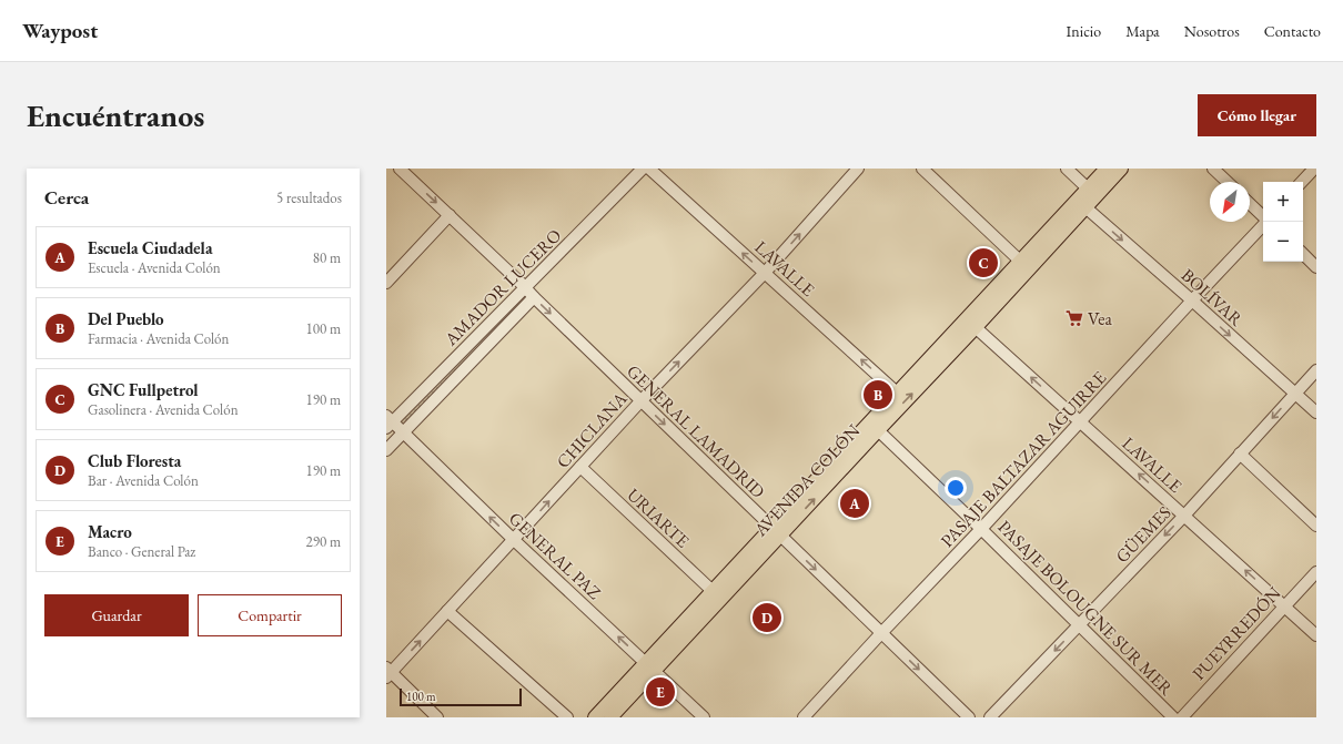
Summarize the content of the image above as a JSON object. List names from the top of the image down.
{
  "streets": {
    "main road": ["AVENIDA COLÓN"],
    "street": [
      "LAVALLE",
      "AMADOR LUCERO",
      "BOLÍVAR",
      "CHICLANA",
      "GENERAL LAMADRID",
      "PASAJE BALTAZAR AGUIRRE",
      "URIARTE",
      "GÜEMES",
      "GENERAL PAZ",
      "PASAJE BOLOUGNE SUR MER",
      "PUEYRREDÓN"
    ]
  },
  "crossings": [
    ["LAVALLE", "CHICLANA"],
    ["LAVALLE", "PASAJE BALTAZAR AGUIRRE"],
    ["LAVALLE", "AVENIDA COLÓN"],
    ["LAVALLE", "GÜEMES"],
    ["LAVALLE", "PUEYRREDÓN"],
    ["AMADOR LUCERO", "GENERAL LAMADRID"],
    ["AMADOR LUCERO", "GENERAL PAZ"],
    ["BOLÍVAR", "PASAJE BALTAZAR AGUIRRE"],
    ["BOLÍVAR", "AVENIDA COLÓN"],
    ["BOLÍVAR", "GÜEMES"],
    ["CHICLANA", "GENERAL LAMADRID"],
    ["CHICLANA", "URIARTE"],
    ["CHICLANA", "GENERAL PAZ"],
    ["GENERAL LAMADRID", "PASAJE BALTAZAR AGUIRRE"],
    ["GENERAL LAMADRID", "AVENIDA COLÓN"],
    ["PASAJE BALTAZAR AGUIRRE", "PASAJE BOLOUGNE SUR MER"],
    ["AVENIDA COLÓN", "URIARTE"],
    ["AVENIDA COLÓN", "GENERAL PAZ"],
    ["AVENIDA COLÓN", "PASAJE BOLOUGNE SUR MER"],
    ["GÜEMES", "PASAJE BOLOUGNE SUR MER"]
  ],
  "one_way": [
    "LAVALLE",
    "BOLÍVAR",
    "CHICLANA",
    "GENERAL LAMADRID",
    "GÜEMES"
  ],
  "places": {
    "supermarket": ["Vea"]
  },
  "scale_bar": "100 m",
  "north": "bottom left",
  "page": {
    "header": "Waypost",
    "nav": [
      "Inicio",
      "Mapa",
      "Nosotros",
      "Contacto"
    ],
    "buttons": [
      "Cómo llegar",
      ["Guardar", "Compartir"]
    ],
    "title": "Encuéntranos",
    "heading": ["Cerca", "5 resultados"],
    "map_buttons": ["+", "−"],
    "list": [
      {
        "mark": "A",
        "name": "Escuela Ciudadela",
        "note": "Escuela · Avenida Colón",
        "value": "80 m"
      },
      {
        "mark": "B",
        "name": "Del Pueblo",
        "note": "Farmacia · Avenida Colón",
        "value": "100 m"
      },
      {
        "mark": "C",
        "name": "GNC Fullpetrol",
        "note": "Gasolinera · Avenida Colón",
        "value": "190 m"
      },
      {
        "mark": "D",
        "name": "Club Floresta",
        "note": "Bar · Avenida Colón",
        "value": "190 m"
      },
      {
        "mark": "E",
        "name": "Macro",
        "note": "Banco · General Paz",
        "value": "290 m"
      }
    ],
    "pins": [
      "C",
      "B",
      "A",
      "D",
      "E"
    ],
    "scale": "100 m"
  }
}
